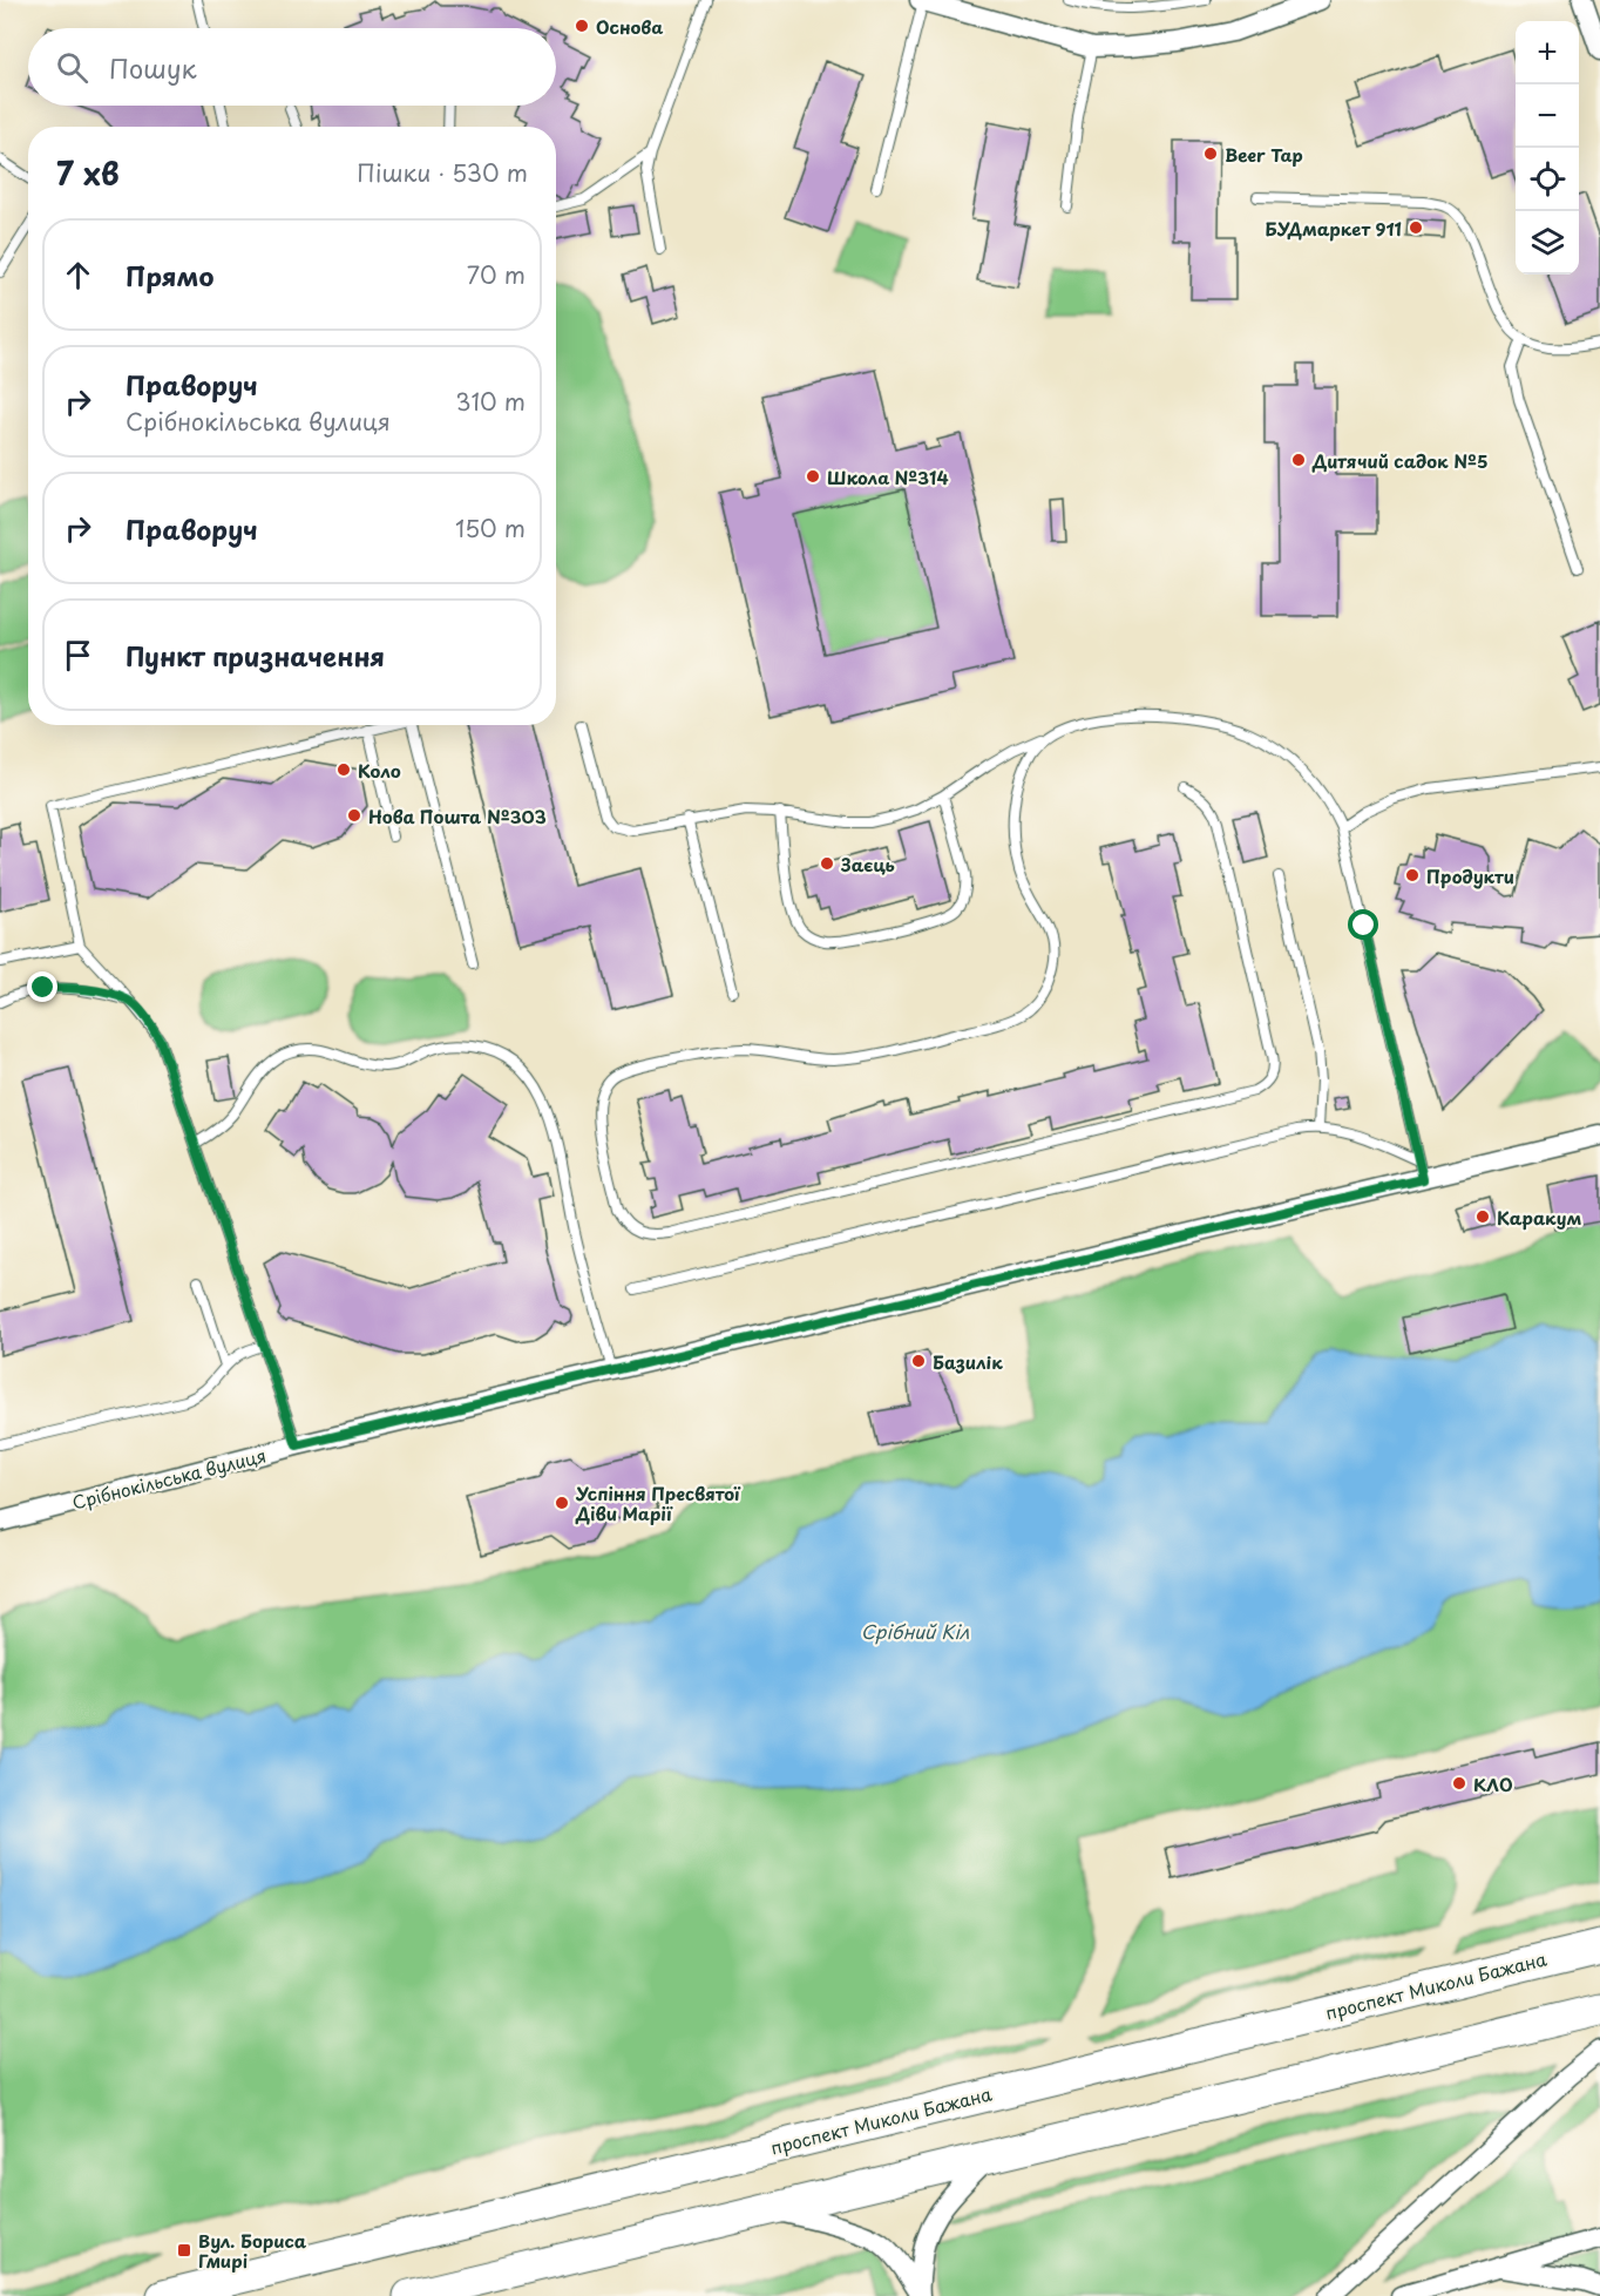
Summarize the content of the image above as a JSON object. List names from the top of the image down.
{
  "streets": {
    "highway": ["проспект Миколи Бажана"],
    "street": ["Срібнокільська вулиця"]
  },
  "water": ["Срібний Кіл"],
  "places": {
    "other": [
      "Основа",
      "Beer Tap",
      "БУДмаркет 911",
      "Дитячий садок №5",
      "Школа №314",
      "Коло",
      "Нова Пошта №303",
      "Заєць",
      "Продукти",
      "Каракум",
      "Базилік",
      "Успіння Пресвятої Діви Марії",
      "КЛО"
    ],
    "transit": ["Вул. Бориса Гмирі"]
  },
  "page": {
    "map_buttons": ["+", "−"],
    "search": "Пошук",
    "heading": ["7 хв", "Пішки · 530 m"],
    "list": [
      ["Прямо", "70 m"],
      ["Праворуч", "Срібнокільська вулиця", "310 m"],
      ["Праворуч", "150 m"],
      "Пункт призначення"
    ]
  }
}
